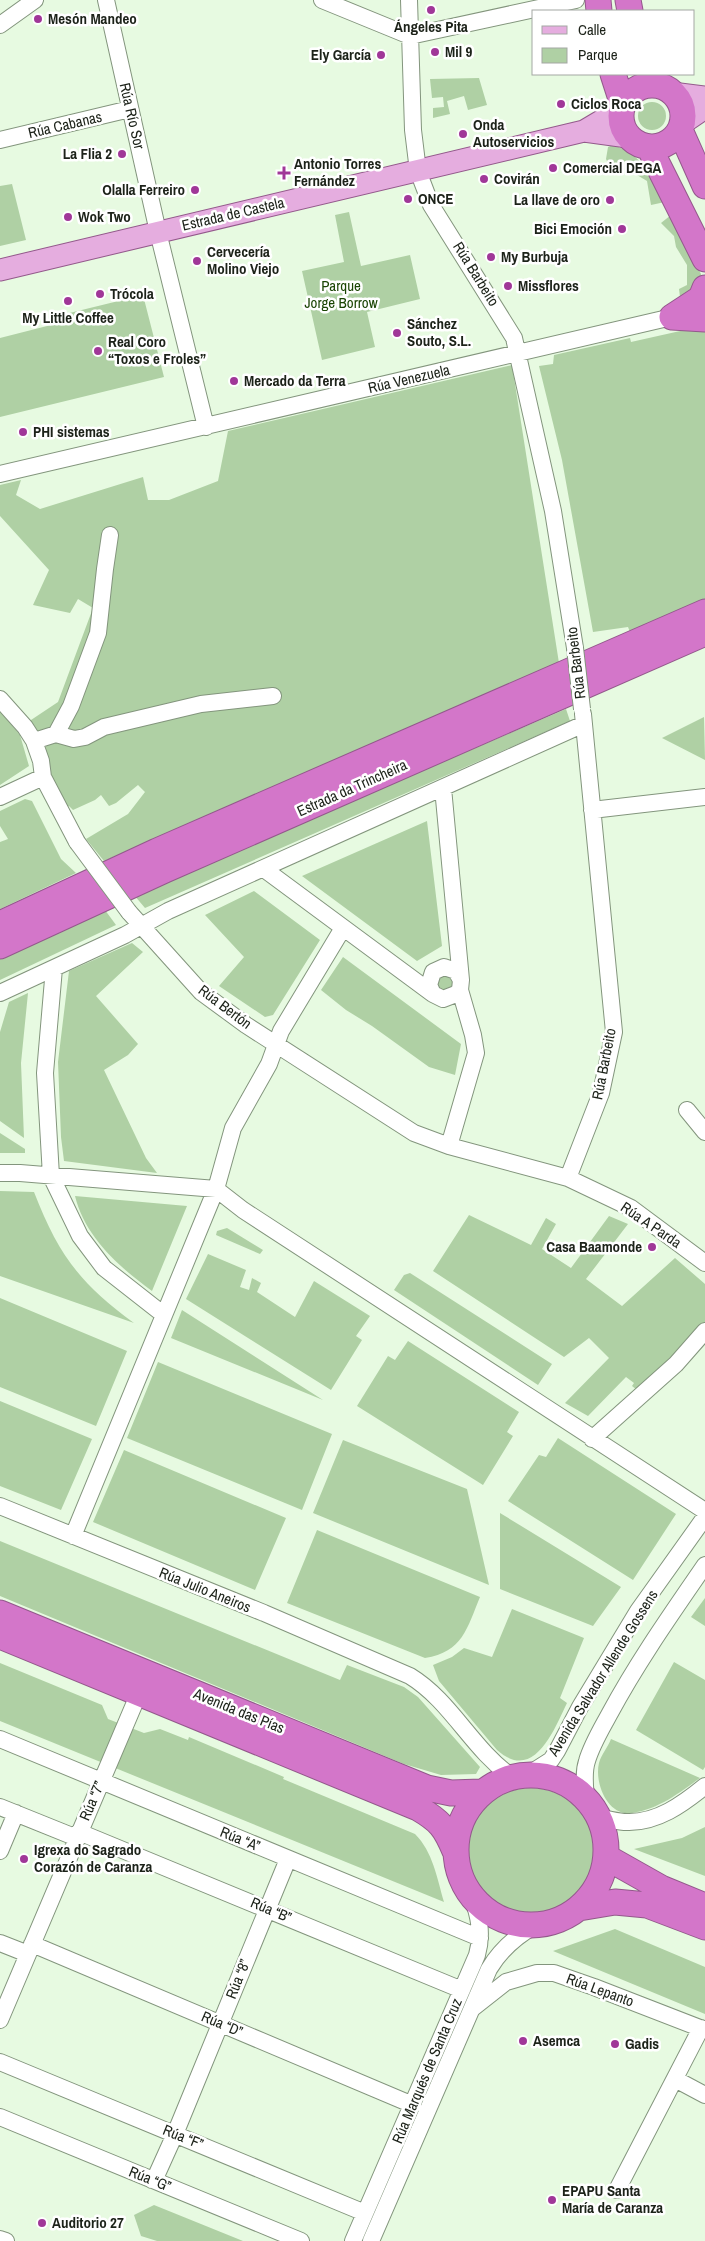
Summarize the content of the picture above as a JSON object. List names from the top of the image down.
{
  "streets": {
    "highway": ["Estrada da Trincheira", "Avenida das Pías"],
    "main road": ["Estrada de Castela"],
    "street": [
      "Rúa Río Sor",
      "Rúa Cabanas",
      "Rúa Barbeito",
      "Rúa Venezuela",
      "Rúa Bertón",
      "Rúa A Parda",
      "Rúa Julio Aneiros",
      "Avenida Salvador Allende Gossens",
      "Rúa “7”",
      "Rúa “A”",
      "Rúa “B”",
      "Rúa “8”",
      "Rúa Lepanto",
      "Rúa “D”",
      "Rúa Marqués de Santa Cruz",
      "Rúa “F”",
      "Rúa “G”"
    ]
  },
  "crossings": [
    ["Rúa Río Sor", "Rúa Cabanas"],
    ["Rúa Río Sor", "Estrada de Castela"],
    ["Rúa Río Sor", "Rúa Venezuela"],
    ["Estrada de Castela", "Rúa Barbeito"],
    ["Rúa Barbeito", "Rúa Venezuela"],
    ["Rúa Barbeito", "Rúa Bertón"],
    ["Rúa Barbeito", "Rúa A Parda"],
    ["Rúa Bertón", "Rúa A Parda"],
    ["Rúa Julio Aneiros", "Avenida Salvador Allende Gossens"],
    ["Rúa Julio Aneiros", "Avenida das Pías"],
    ["Rúa Julio Aneiros", "Rúa Marqués de Santa Cruz"],
    ["Avenida Salvador Allende Gossens", "Avenida das Pías"],
    ["Avenida Salvador Allende Gossens", "Rúa Marqués de Santa Cruz"],
    ["Avenida das Pías", "Rúa “7”"],
    ["Avenida das Pías", "Rúa Marqués de Santa Cruz"],
    ["Rúa “7”", "Rúa “A”"],
    ["Rúa “7”", "Rúa “B”"],
    ["Rúa “7”", "Rúa “D”"],
    ["Rúa “A”", "Rúa “8”"],
    ["Rúa “A”", "Rúa Marqués de Santa Cruz"],
    ["Rúa “B”", "Rúa “8”"],
    ["Rúa “B”", "Rúa Marqués de Santa Cruz"],
    ["Rúa “8”", "Rúa “D”"],
    ["Rúa “8”", "Rúa “F”"],
    ["Rúa “8”", "Rúa “G”"],
    ["Rúa Lepanto", "Rúa Marqués de Santa Cruz"],
    ["Rúa “D”", "Rúa Marqués de Santa Cruz"],
    ["Rúa Marqués de Santa Cruz", "Rúa “F”"]
  ],
  "parks": ["Parque Jorge Borrow"],
  "places": {
    "other": [
      "Ángeles Pita",
      "Mesón Mandeo",
      "Mil 9",
      "Ely García",
      "Ciclos Roca",
      "Onda Autoservicios",
      "La Flia 2",
      "Comercial DEGA",
      "Covirán",
      "Olalla Ferreiro",
      "ONCE",
      "La llave de oro",
      "Wok Two",
      "Bici Emoción",
      "My Burbuja",
      "Cervecería Molino Viejo",
      "Missflores",
      "Trócola",
      "My Little Coffee",
      "Sánchez Souto, S.L.",
      "Real Coro “Toxos e Froles”",
      "Mercado da Terra",
      "PHI sistemas",
      "Casa Baamonde",
      "Igrexa do Sagrado Corazón de Caranza",
      "Asemca",
      "Gadis",
      "EPAPU Santa María de Caranza",
      "Auditorio 27"
    ],
    "health": ["Antonio Torres Fernández"]
  },
  "legend": ["Calle", "Parque"]
}
